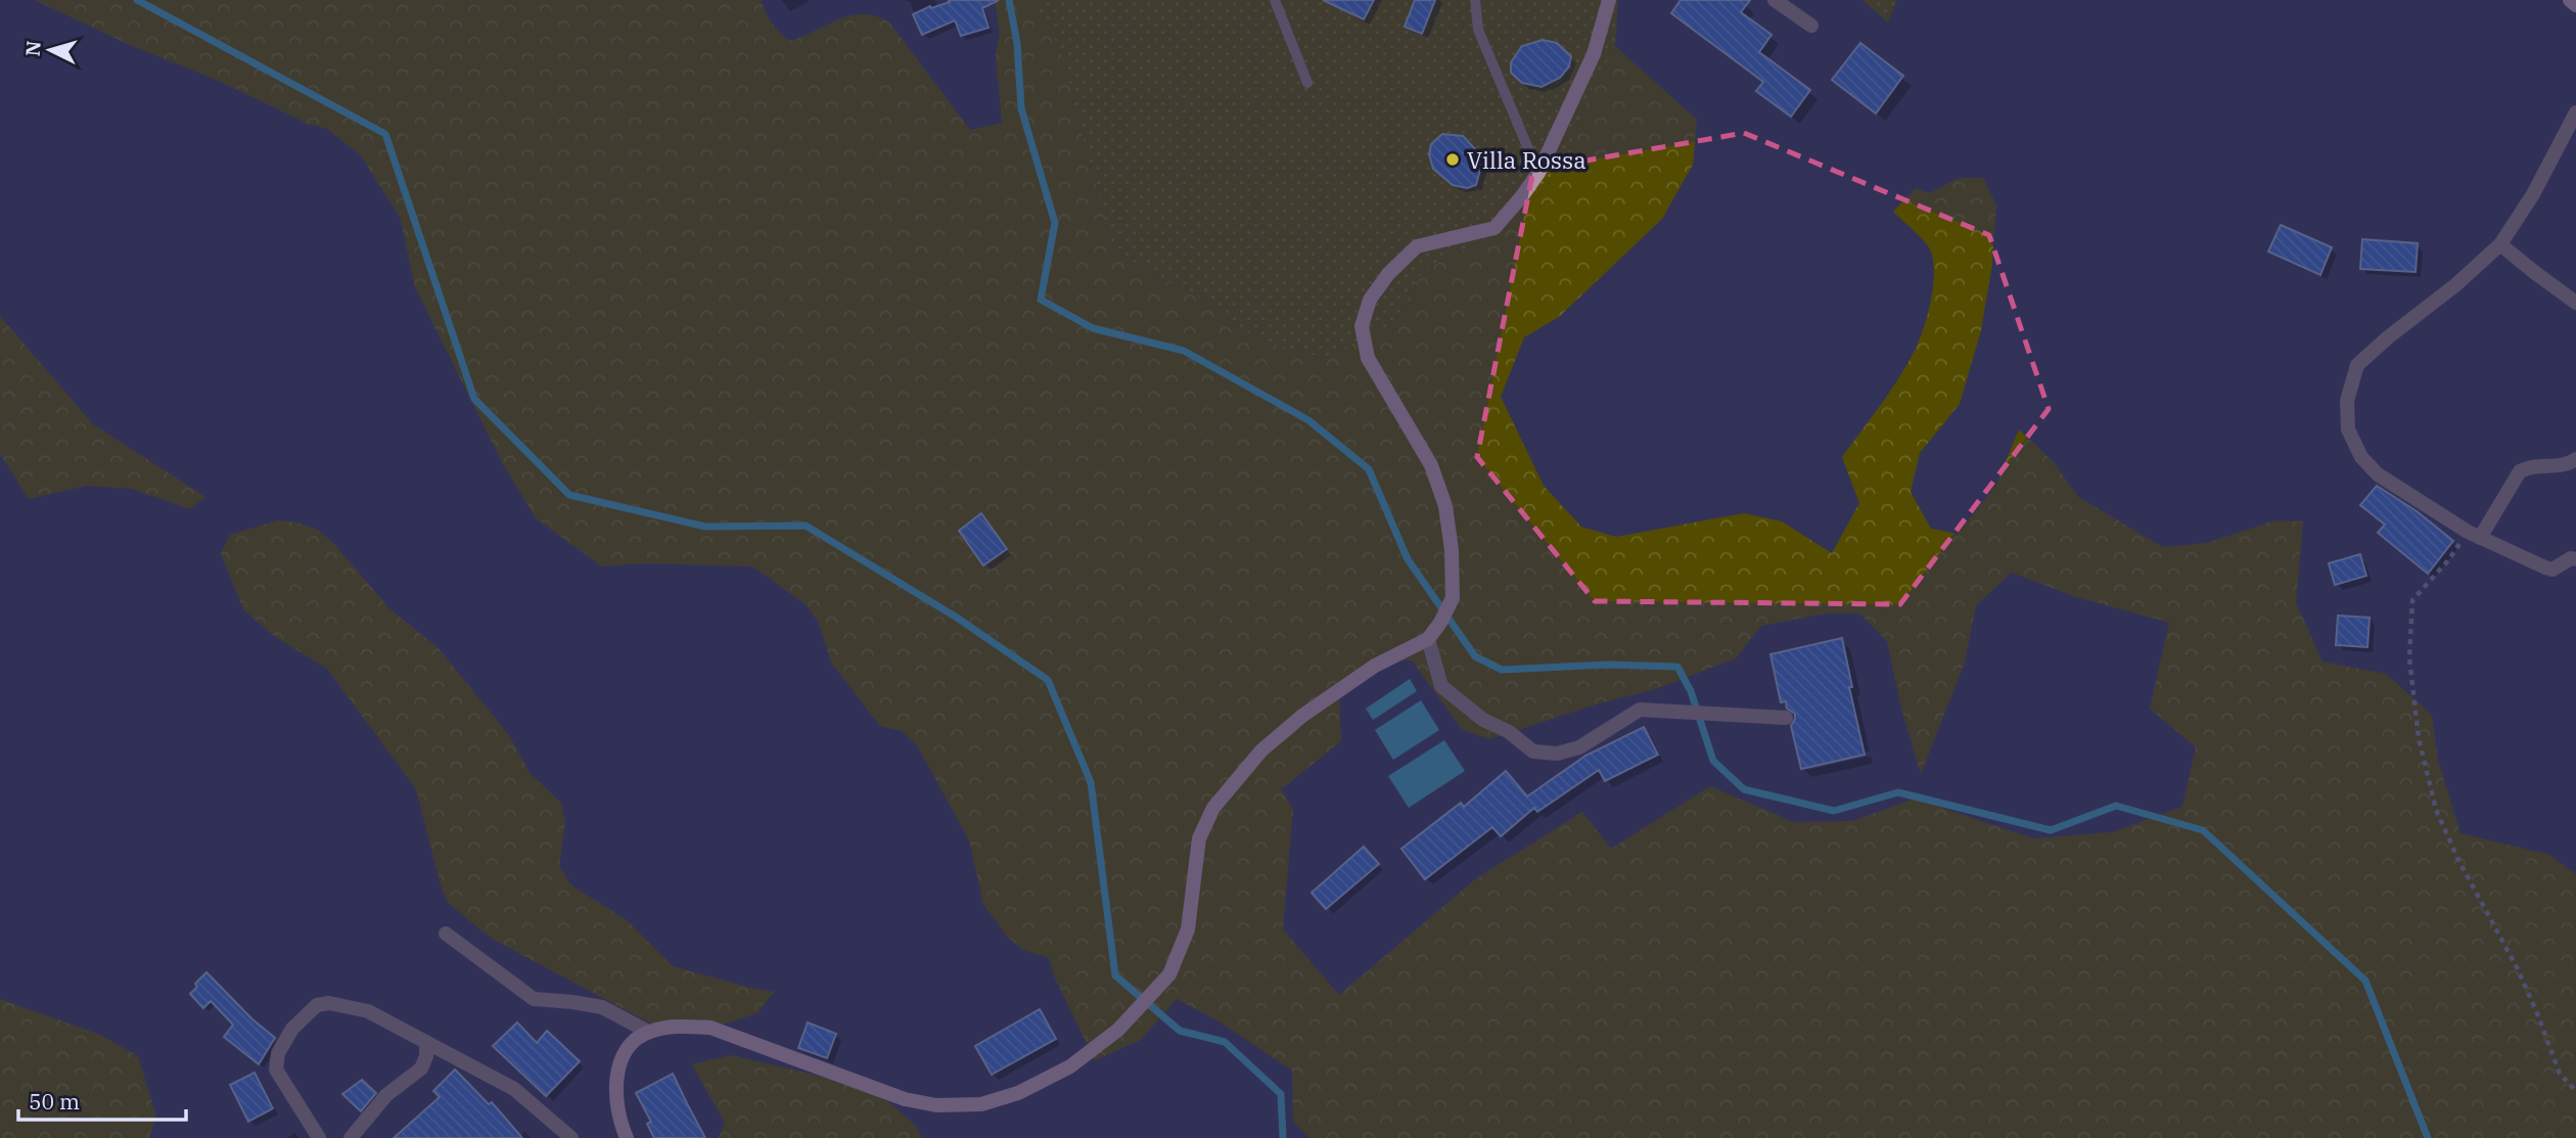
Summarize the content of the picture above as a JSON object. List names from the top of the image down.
{
  "places": ["Villa Rossa"],
  "scale_bar": "50 m",
  "north": "left"
}
